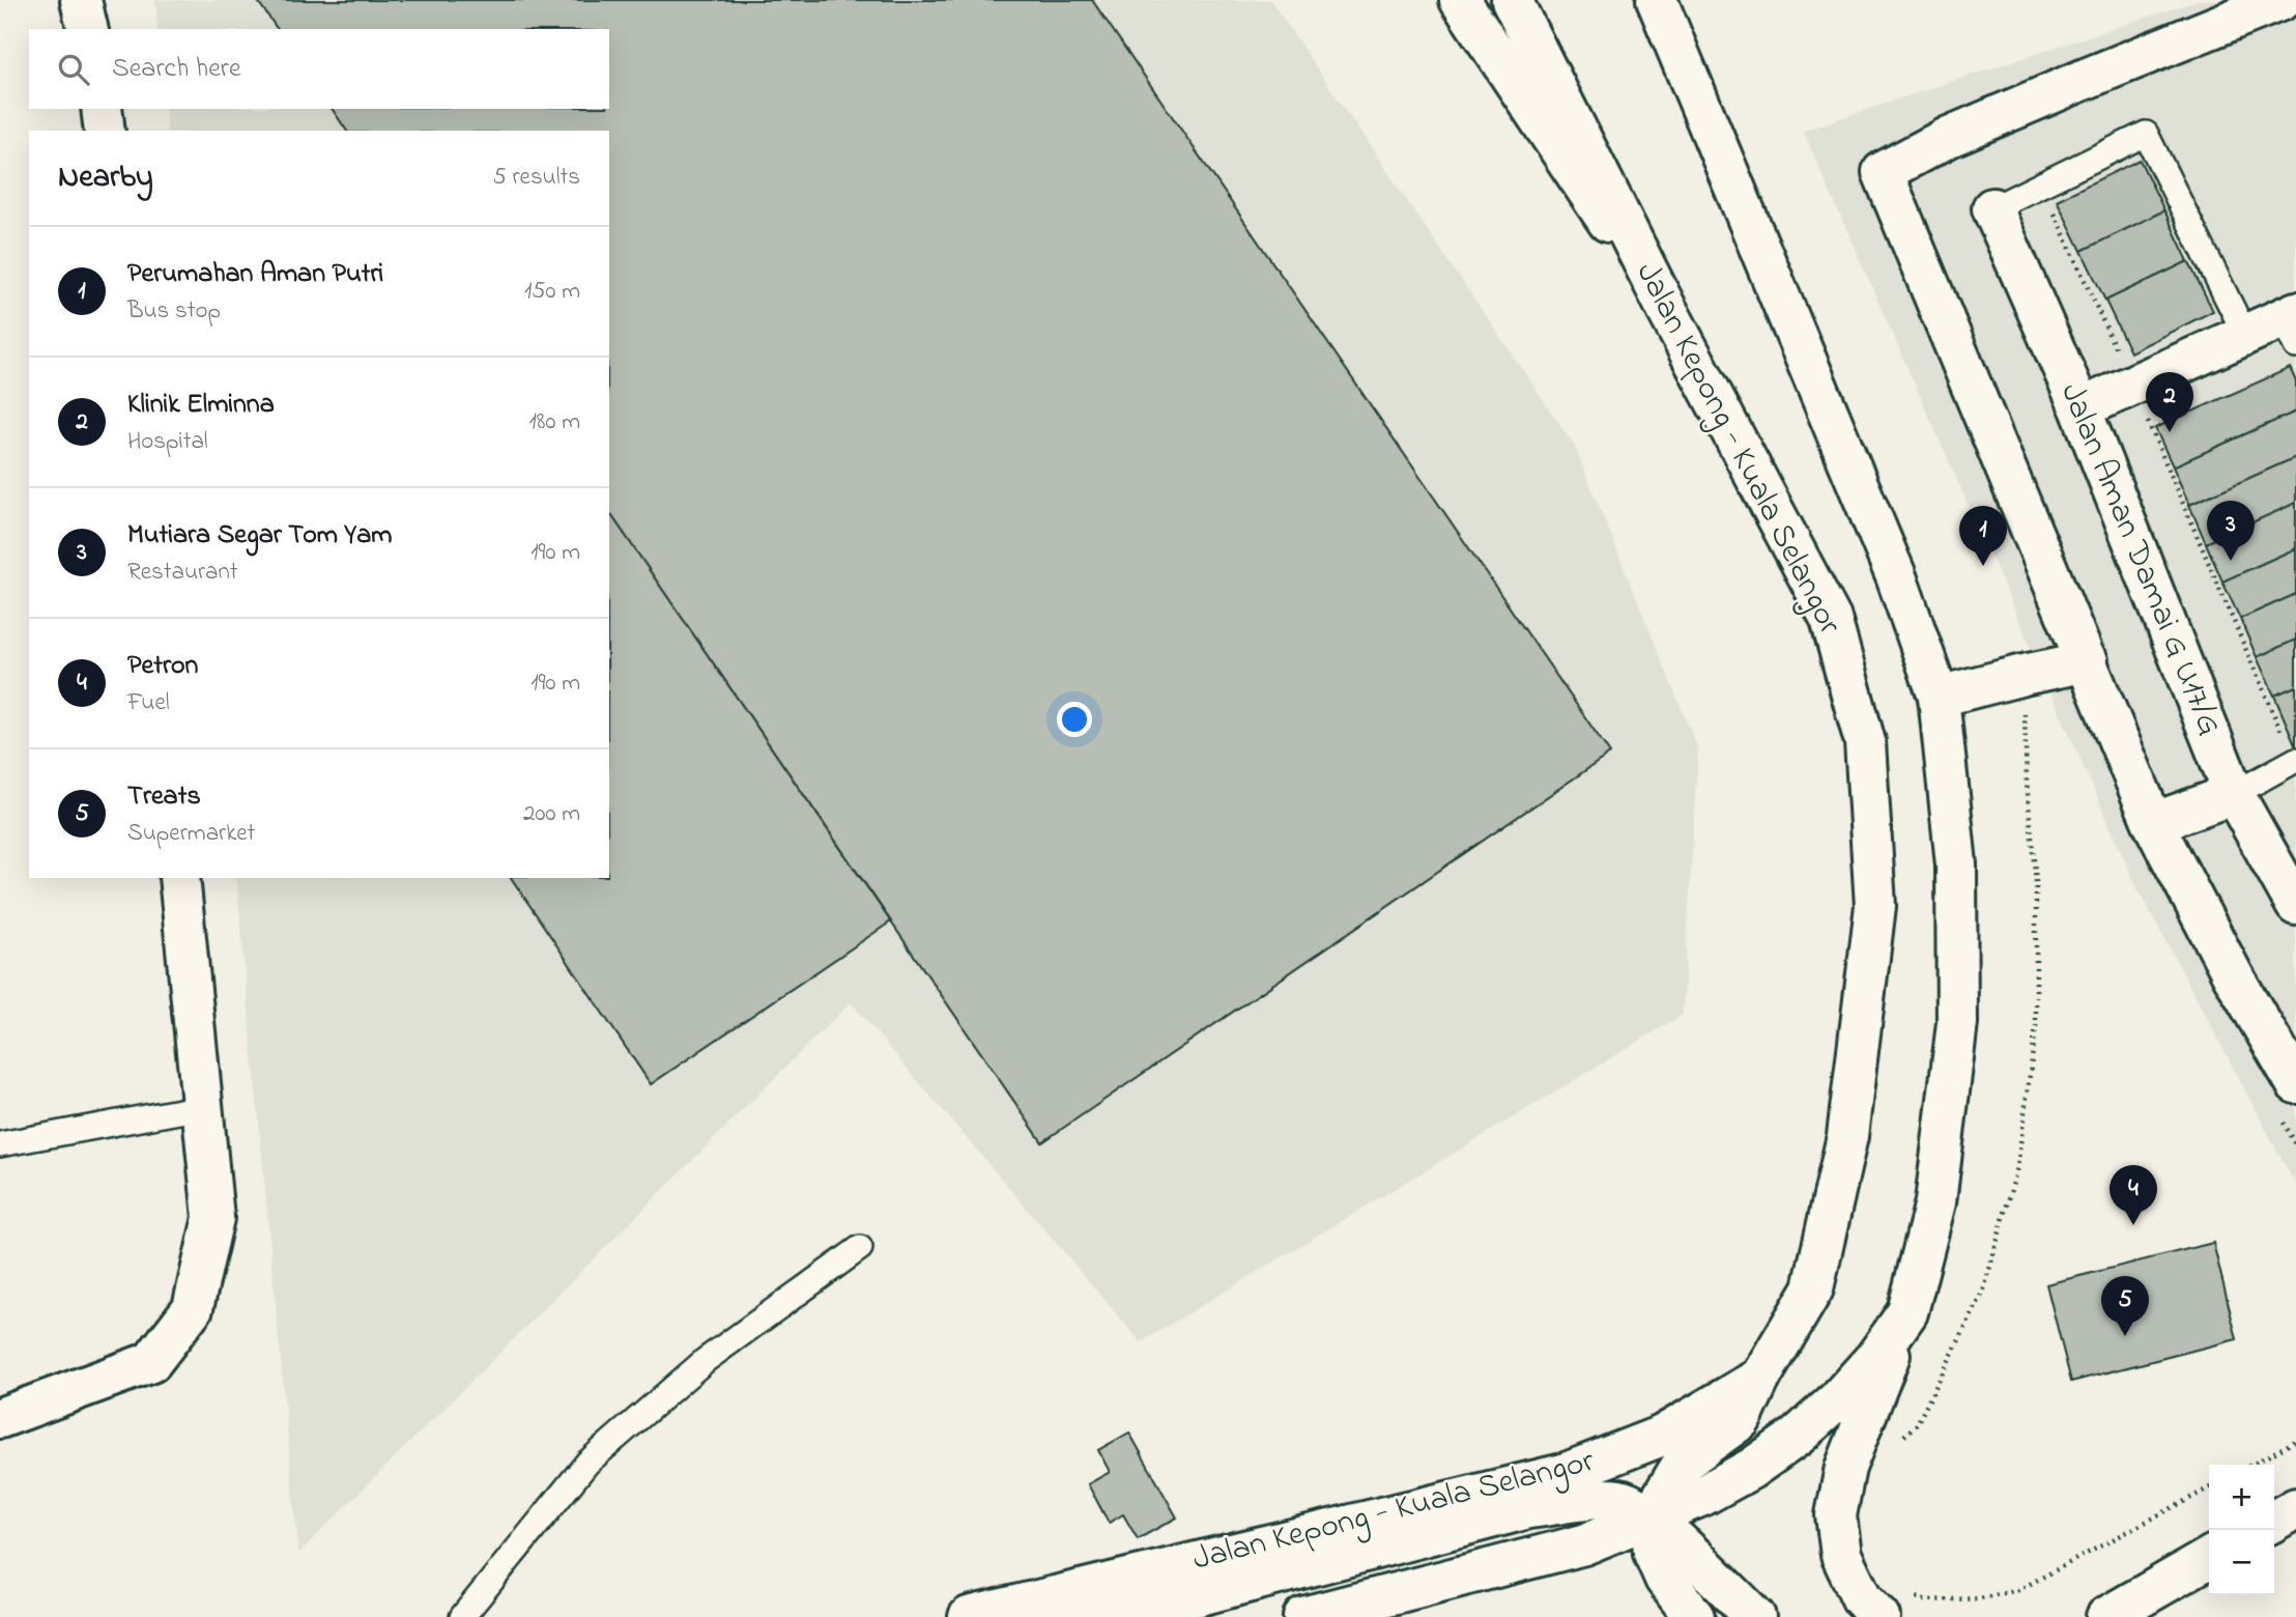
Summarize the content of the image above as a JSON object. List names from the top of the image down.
{
  "streets": {
    "main road": ["Jalan Kepong - Kuala Selangor", "Jalan Aman Damai G U17/G"]
  },
  "page": {
    "search": "Search here",
    "heading": ["Nearby", "5 results"],
    "list": [
      {
        "mark": "1",
        "name": "Perumahan Aman Putri",
        "note": "Bus stop",
        "value": "150 m"
      },
      {
        "mark": "2",
        "name": "Klinik Elminna",
        "note": "Hospital",
        "value": "180 m"
      },
      {
        "mark": "3",
        "name": "Mutiara Segar Tom Yam",
        "note": "Restaurant",
        "value": "190 m"
      },
      {
        "mark": "4",
        "name": "Petron",
        "note": "Fuel",
        "value": "190 m"
      },
      {
        "mark": "5",
        "name": "Treats",
        "note": "Supermarket",
        "value": "200 m"
      }
    ],
    "pins": [
      "2",
      "3",
      "1",
      "4",
      "5"
    ],
    "map_buttons": ["+", "−"]
  }
}
